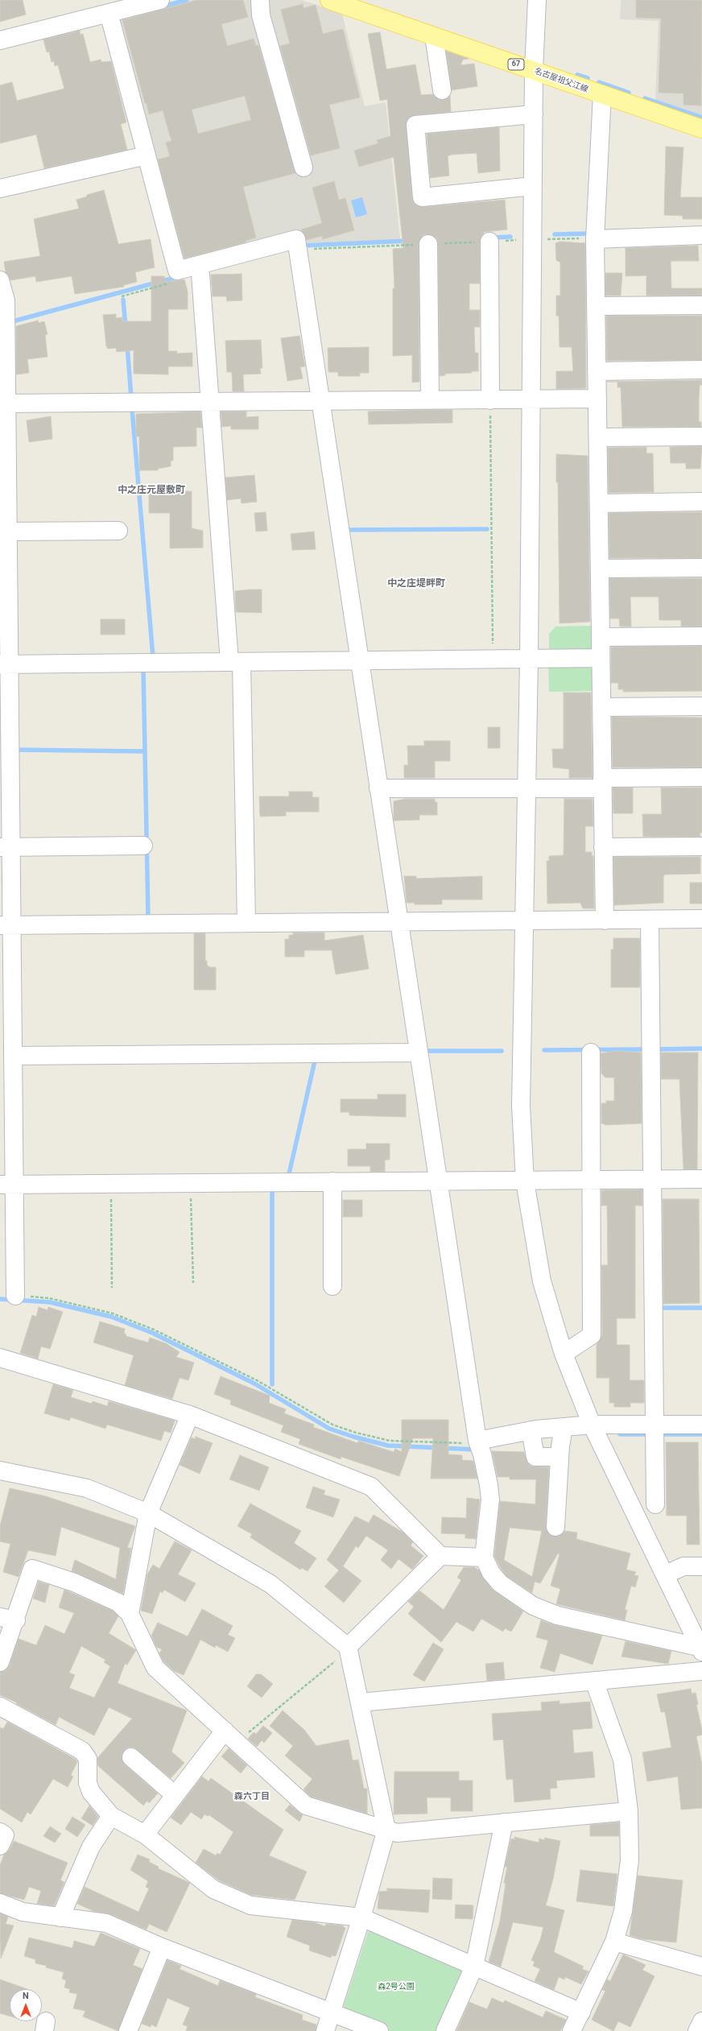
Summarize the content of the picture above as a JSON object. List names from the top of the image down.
{
  "streets": {
    "main road": ["67", "名古屋祖父江線"]
  },
  "districts": ["中之庄元屋敷町", "中之庄堤畔町", "森六丁目"],
  "parks": ["森2号公園"],
  "north": "top"
}
